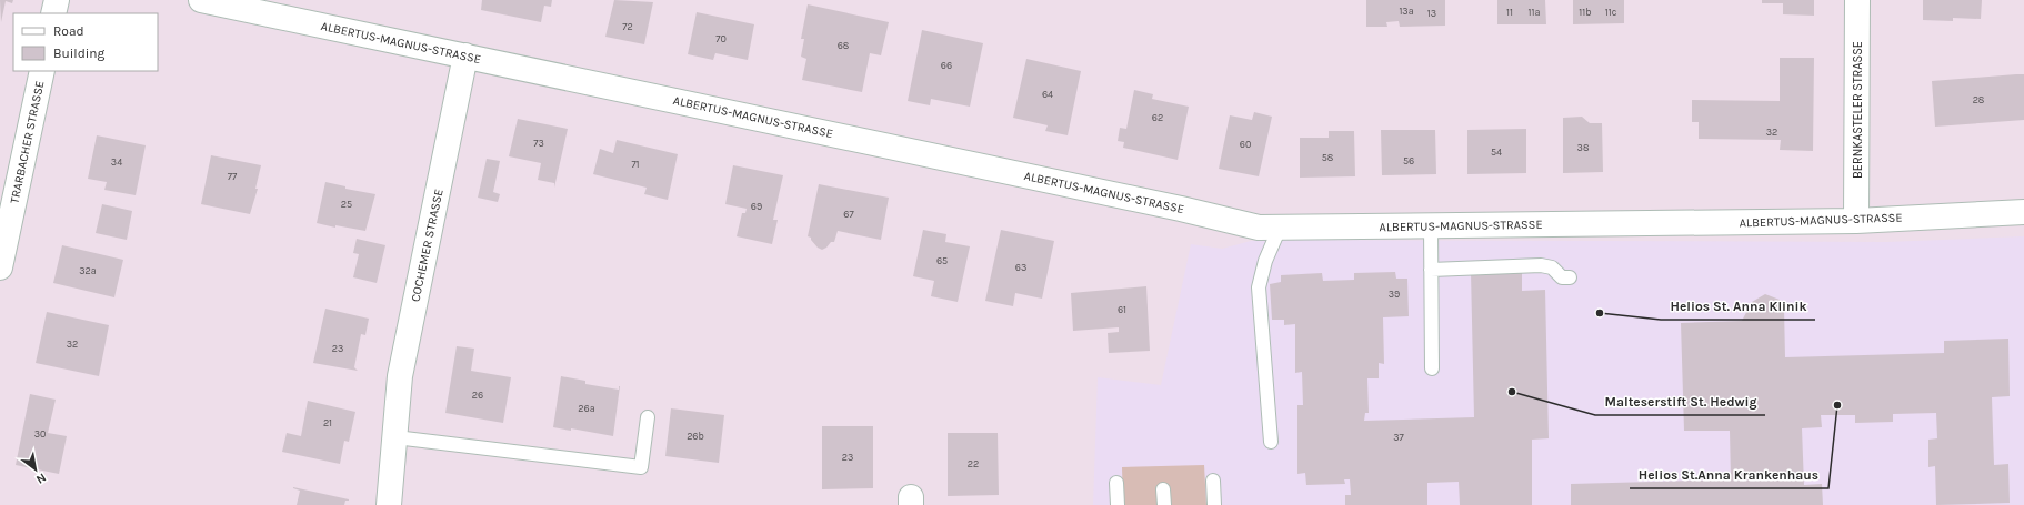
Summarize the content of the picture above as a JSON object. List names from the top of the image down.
{
  "streets": {
    "street": [
      "ALBERTUS-MAGNUS-STRASSE",
      "BERNKASTELER STRASSE",
      "TRARBACHER STRASSE",
      "COCHEMER STRASSE"
    ]
  },
  "crossings": [
    ["ALBERTUS-MAGNUS-STRASSE", "BERNKASTELER STRASSE"],
    ["ALBERTUS-MAGNUS-STRASSE", "COCHEMER STRASSE"]
  ],
  "places": ["Helios St. Anna Klinik", "Malteserstift St. Hedwig", "Helios St.Anna Krankenhaus"],
  "house_numbers": [
    "13a",
    "11",
    "11a",
    "11b",
    "11c",
    "13",
    "72",
    "70",
    "68",
    "66",
    "64",
    "28",
    "62",
    "32",
    "73",
    "60",
    "38",
    "54",
    "58",
    "56",
    "34",
    "71",
    "77",
    "25",
    "69",
    "67",
    "65",
    "63",
    "32a",
    "39",
    "61",
    "32",
    "23",
    "26",
    "26a",
    "21",
    "30",
    "26b",
    "37",
    "23",
    "22"
  ],
  "legend": ["Road", "Building"],
  "north": "bottom right"
}
